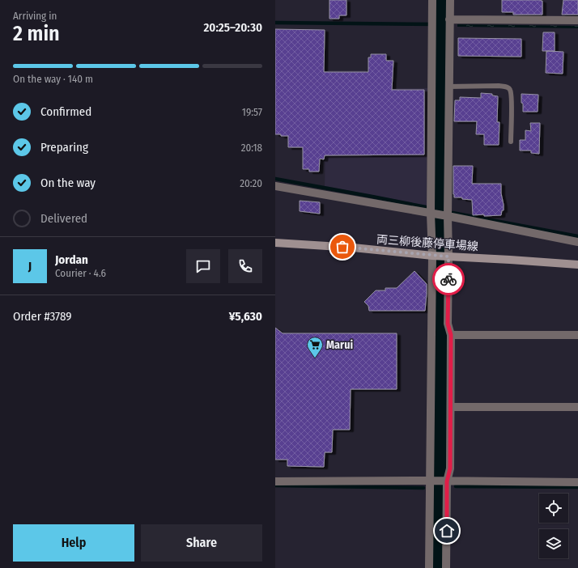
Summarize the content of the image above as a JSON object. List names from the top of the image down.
{
  "streets": {
    "main road": ["両三柳後藤停車場線"]
  },
  "places": {
    "supermarket": ["Marui"]
  },
  "page": {
    "heading": ["2 min", "Arriving in", "20:25–20:30"],
    "panel": [
      "Jordan",
      "Courier · 4.6",
      "Order #3789",
      "¥5,630"
    ],
    "bar": "On the way · 140 m",
    "list": [
      ["Confirmed", "19:57"],
      ["Preparing", "20:18"],
      ["On the way", "20:20"],
      "Delivered"
    ],
    "round": "J",
    "buttons": ["Help", "Share"]
  }
}
